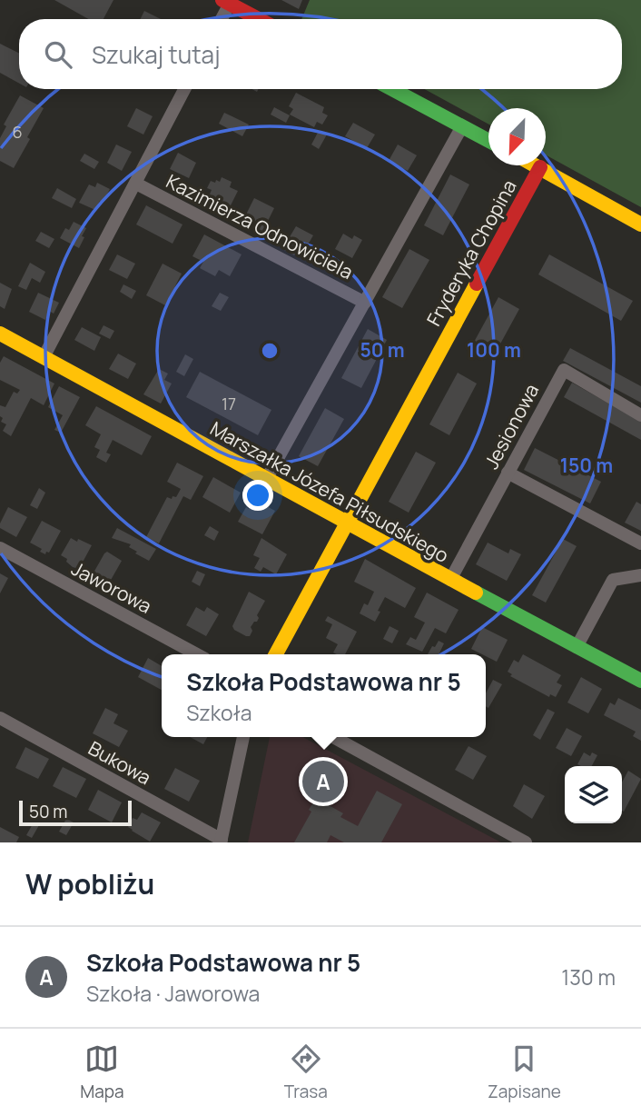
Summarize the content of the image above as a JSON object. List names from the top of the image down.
{
  "streets": {
    "street": [
      "Kazimierza Odnowiciela",
      "Fryderyka Chopina",
      "Jesionowa",
      "Marszałka Józefa Piłsudskiego",
      "Jaworowa",
      "Bukowa"
    ]
  },
  "crossings": [
    ["Kazimierza Odnowiciela", "Marszałka Józefa Piłsudskiego"],
    ["Fryderyka Chopina", "Marszałka Józefa Piłsudskiego"],
    ["Jesionowa", "Marszałka Józefa Piłsudskiego"]
  ],
  "house_numbers": ["6", "17"],
  "scale_bar": "50 m",
  "north": "bottom left",
  "page": {
    "search": "Szukaj tutaj",
    "popup": ["Szkoła Podstawowa nr 5", "Szkoła"],
    "pins": "A",
    "scale": "50 m",
    "heading": "W pobliżu",
    "list": [
      {
        "mark": "A",
        "name": "Szkoła Podstawowa nr 5",
        "note": "Szkoła · Jaworowa",
        "value": "130 m"
      }
    ],
    "nav": ["Mapa", "Trasa", "Zapisane"]
  },
  "rings": ["50 m", "100 m", "150 m"]
}
